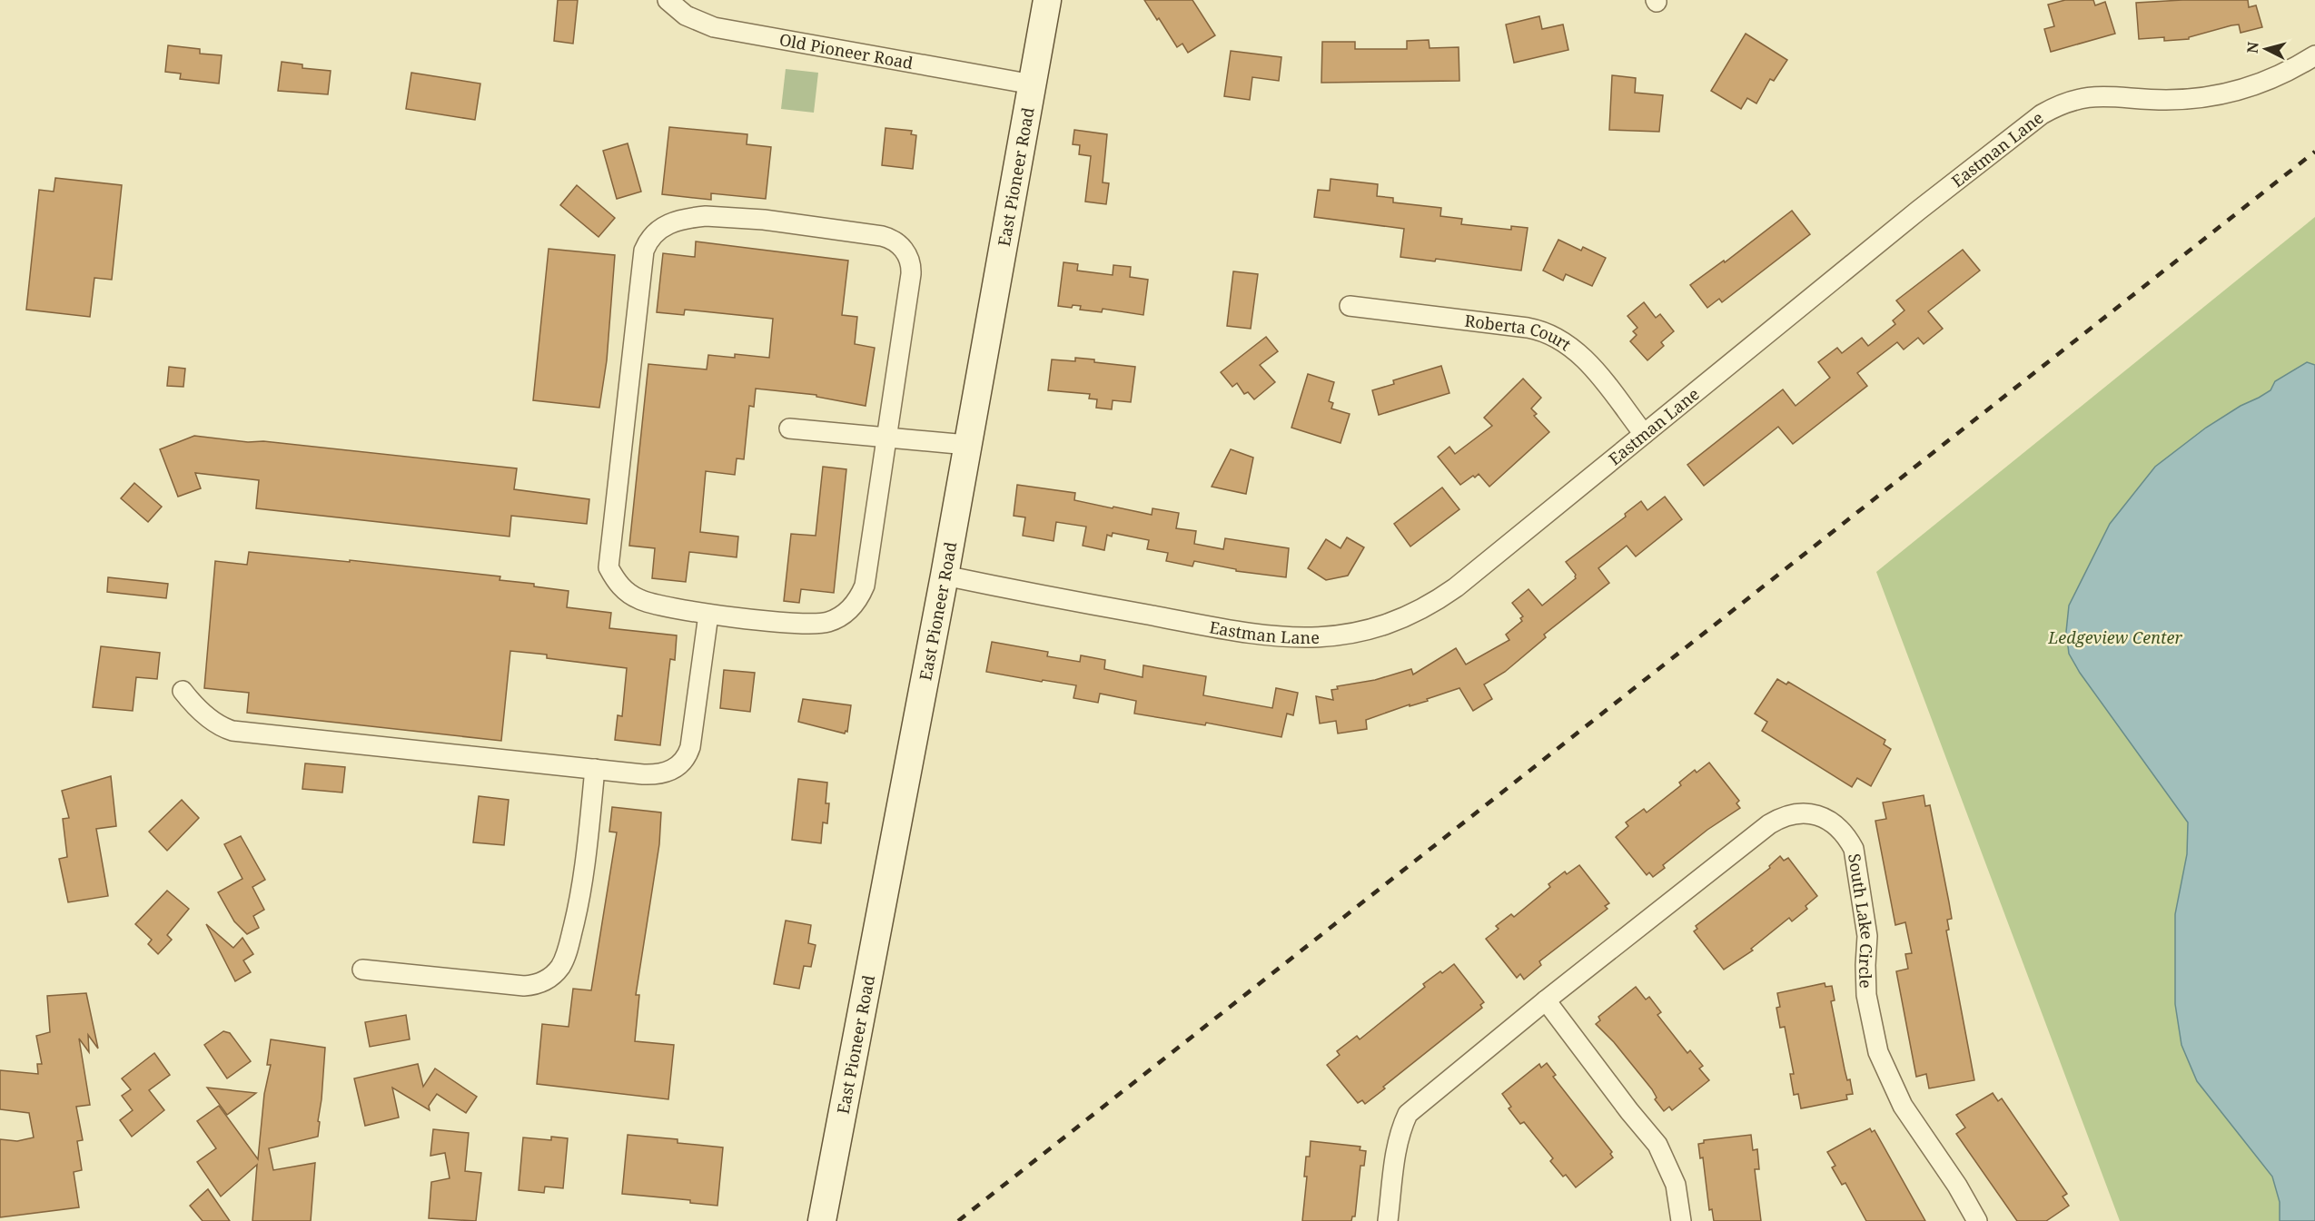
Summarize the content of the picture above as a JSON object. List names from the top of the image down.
{
  "streets": {
    "main road": ["East Pioneer Road"],
    "street": [
      "Old Pioneer Road",
      "Eastman Lane",
      "Roberta Court",
      "South Lake Circle"
    ]
  },
  "crossings": [
    ["Old Pioneer Road", "East Pioneer Road"],
    ["Eastman Lane", "East Pioneer Road"],
    ["Eastman Lane", "Roberta Court"]
  ],
  "parks": ["Ledgeview Center"],
  "north": "left"
}
